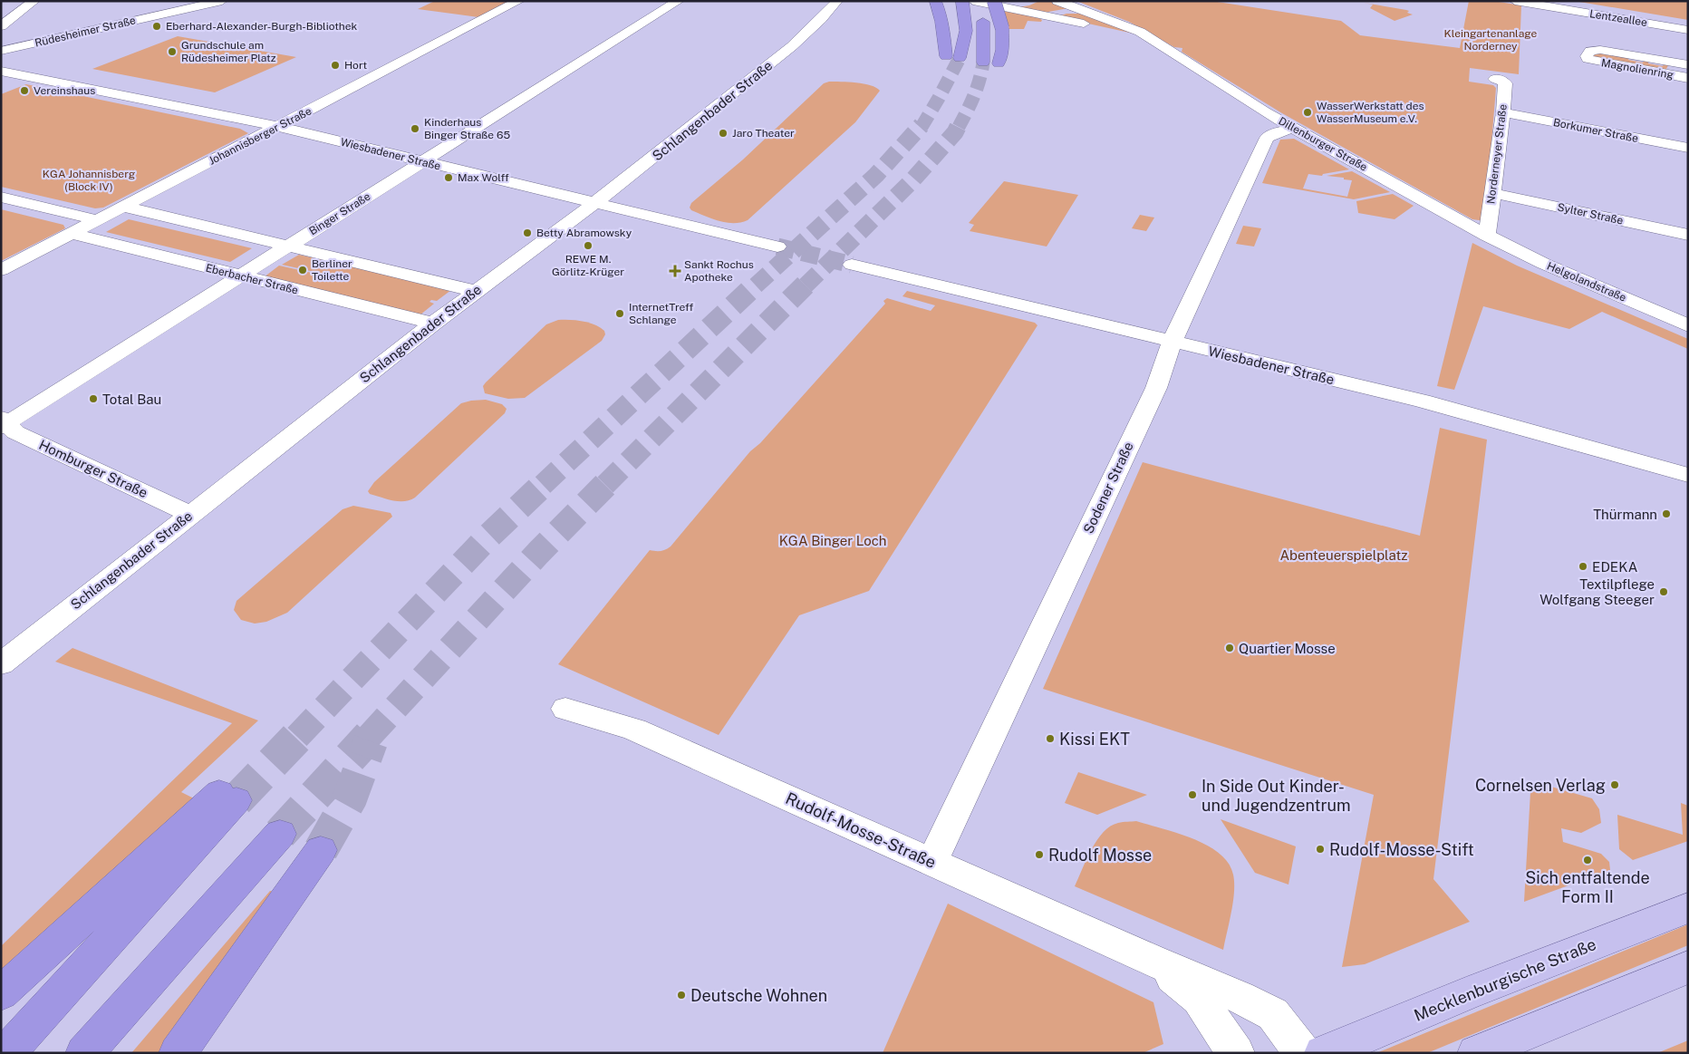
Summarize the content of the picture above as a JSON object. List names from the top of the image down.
{
  "streets": {
    "main road": ["Mecklenburgische Straße"],
    "street": [
      "Lentzeallee",
      "Rüdesheimer Straße",
      "Magnolienring",
      "Schlangenbader Straße",
      "Borkumer Straße",
      "Johannisberger Straße",
      "Dillenburger Straße",
      "Wiesbadener Straße",
      "Norderneyer Straße",
      "Binger Straße",
      "Sylter Straße",
      "Eberbacher Straße",
      "Helgolandstraße",
      "Homburger Straße",
      "Sodener Straße",
      "Rudolf-Mosse-Straße"
    ]
  },
  "crossings": [
    ["Schlangenbader Straße", "Wiesbadener Straße"],
    ["Schlangenbader Straße", "Eberbacher Straße"],
    ["Schlangenbader Straße", "Homburger Straße"],
    ["Borkumer Straße", "Norderneyer Straße"],
    ["Johannisberger Straße", "Wiesbadener Straße"],
    ["Johannisberger Straße", "Eberbacher Straße"],
    ["Dillenburger Straße", "Norderneyer Straße"],
    ["Dillenburger Straße", "Helgolandstraße"],
    ["Dillenburger Straße", "Sodener Straße"],
    ["Wiesbadener Straße", "Binger Straße"],
    ["Wiesbadener Straße", "Sodener Straße"],
    ["Norderneyer Straße", "Sylter Straße"],
    ["Norderneyer Straße", "Helgolandstraße"],
    ["Binger Straße", "Eberbacher Straße"],
    ["Binger Straße", "Homburger Straße"],
    ["Sodener Straße", "Rudolf-Mosse-Straße"]
  ],
  "parks": [
    "Kleingartenanlage Norderney",
    "KGA Johannisberg (Block IV)",
    "KGA Binger Loch",
    "Abenteuerspielplatz"
  ],
  "places": {
    "other": [
      "Eberhard-Alexander-Burgh-Bibliothek",
      "Grundschule am Rüdesheimer Platz",
      "Hort",
      "Vereinshaus",
      "WasserWerkstatt des WasserMuseum e.V.",
      "Kinderhaus Binger Straße 65",
      "Jaro Theater",
      "Max Wolff",
      "Betty Abramowsky",
      "REWE M. Görlitz-Krüger",
      "Berliner Toilette",
      "InternetTreff Schlange",
      "Total Bau",
      "Thürmann",
      "EDEKA",
      "Textilpflege Wolfgang Steeger",
      "Quartier Mosse",
      "Kissi EKT",
      "Cornelsen Verlag",
      "In Side Out Kinder- und Jugendzentrum",
      "Rudolf-Mosse-Stift",
      "Rudolf Mosse",
      "Sich entfaltende Form II",
      "Deutsche Wohnen"
    ],
    "health": ["Sankt Rochus Apotheke"]
  }
}
